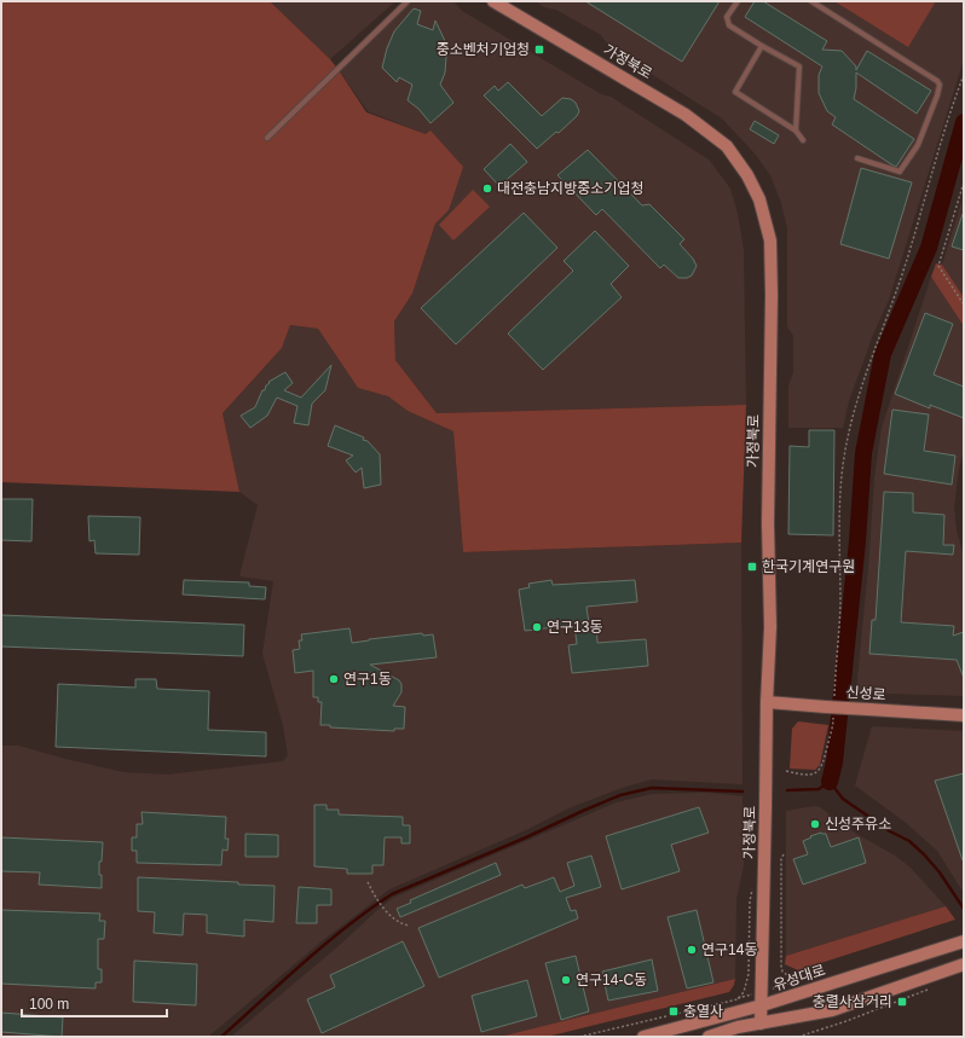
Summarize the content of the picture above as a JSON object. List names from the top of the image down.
{
  "streets": {
    "main road": ["가정북로", "신성로", "유성대로"]
  },
  "crossings": [
    ["가정북로", "신성로"],
    ["가정북로", "유성대로"]
  ],
  "places": {
    "transit": [
      "중소벤처기업청",
      "한국기계연구원",
      "충렬사삼거리",
      "충열사"
    ],
    "other": [
      "대전충남지방중소기업청",
      "연구13동",
      "연구1동",
      "신성주유소",
      "연구14동",
      "연구14-C동"
    ]
  },
  "scale_bar": "100 m"
}
